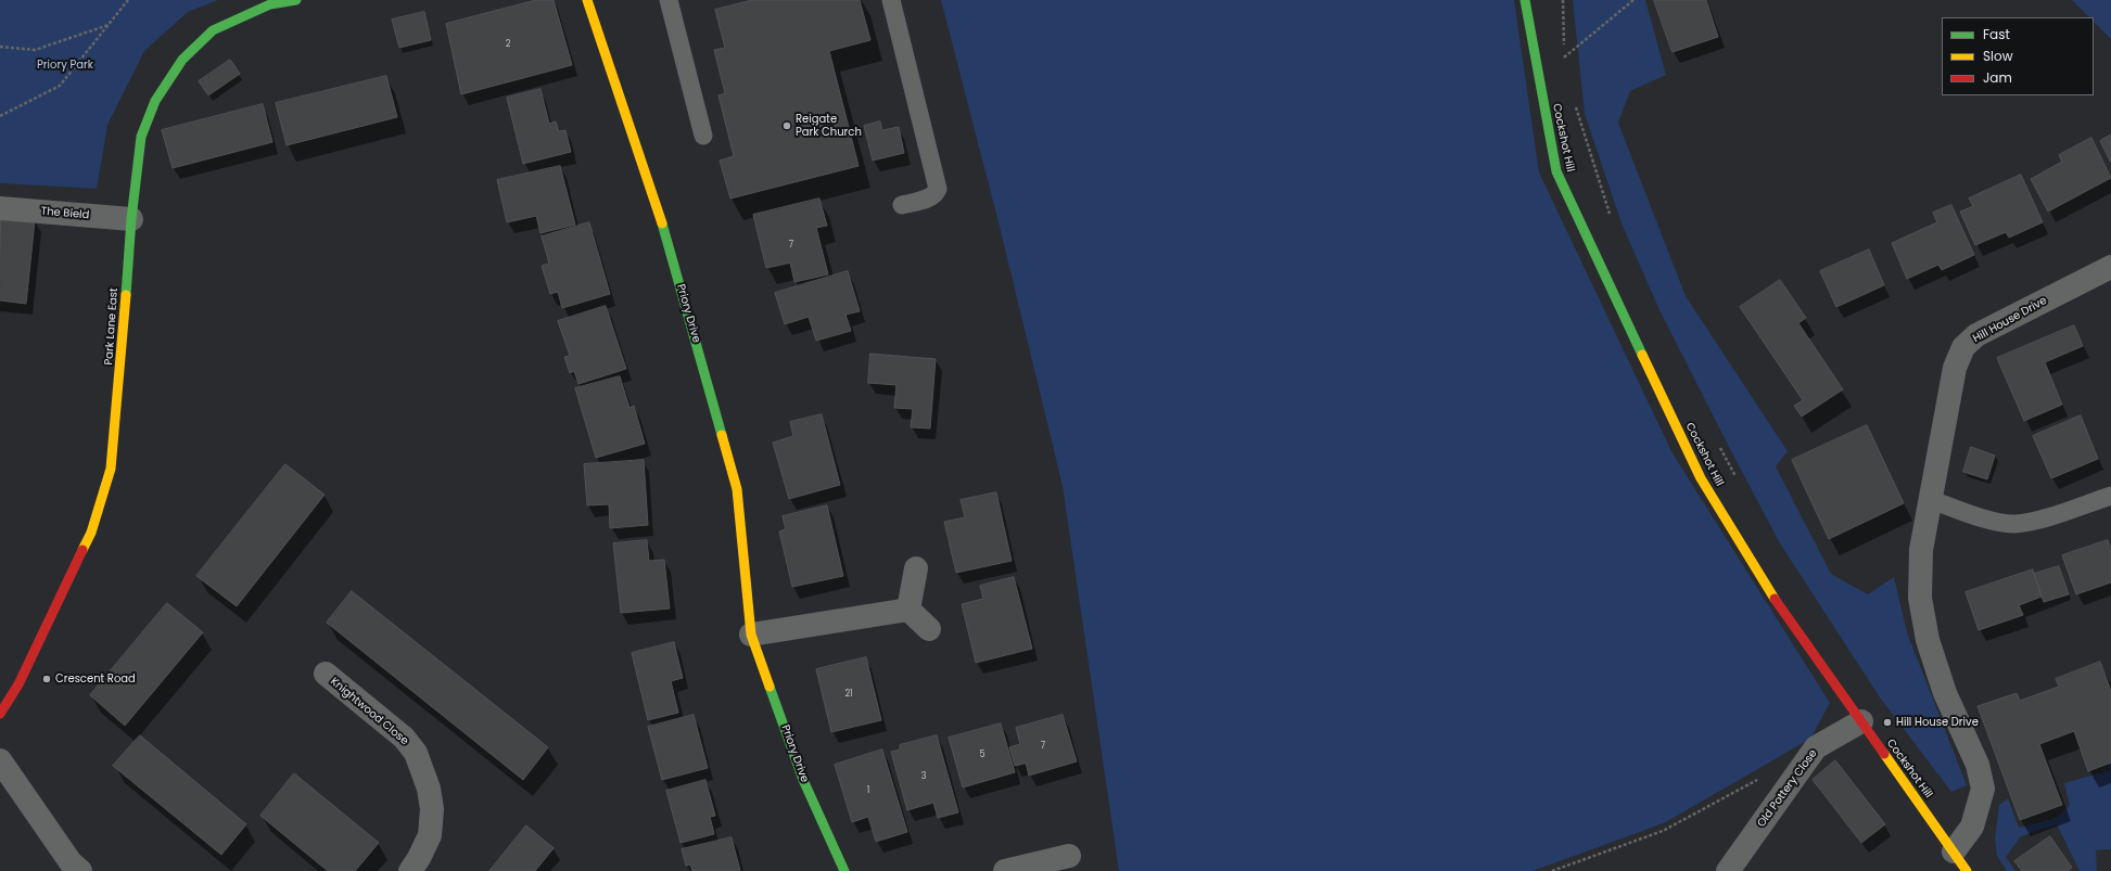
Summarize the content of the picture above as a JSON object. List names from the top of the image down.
{
  "streets": {
    "street": [
      "Cockshot Hill",
      "The Bield",
      "Priory Drive",
      "Hill House Drive",
      "Park Lane East",
      "Knightwood Close",
      "Old Pottery Close"
    ]
  },
  "crossings": [
    ["Cockshot Hill", "Hill House Drive"],
    ["Cockshot Hill", "Old Pottery Close"],
    ["The Bield", "Park Lane East"]
  ],
  "parks": ["Priory Park"],
  "places": ["Reigate Park Church", "Crescent Road", "Hill House Drive"],
  "house_numbers": [
    "2",
    "7",
    "21",
    "7",
    "5",
    "3",
    "1"
  ],
  "legend": ["Fast", "Slow", "Jam"]
}
